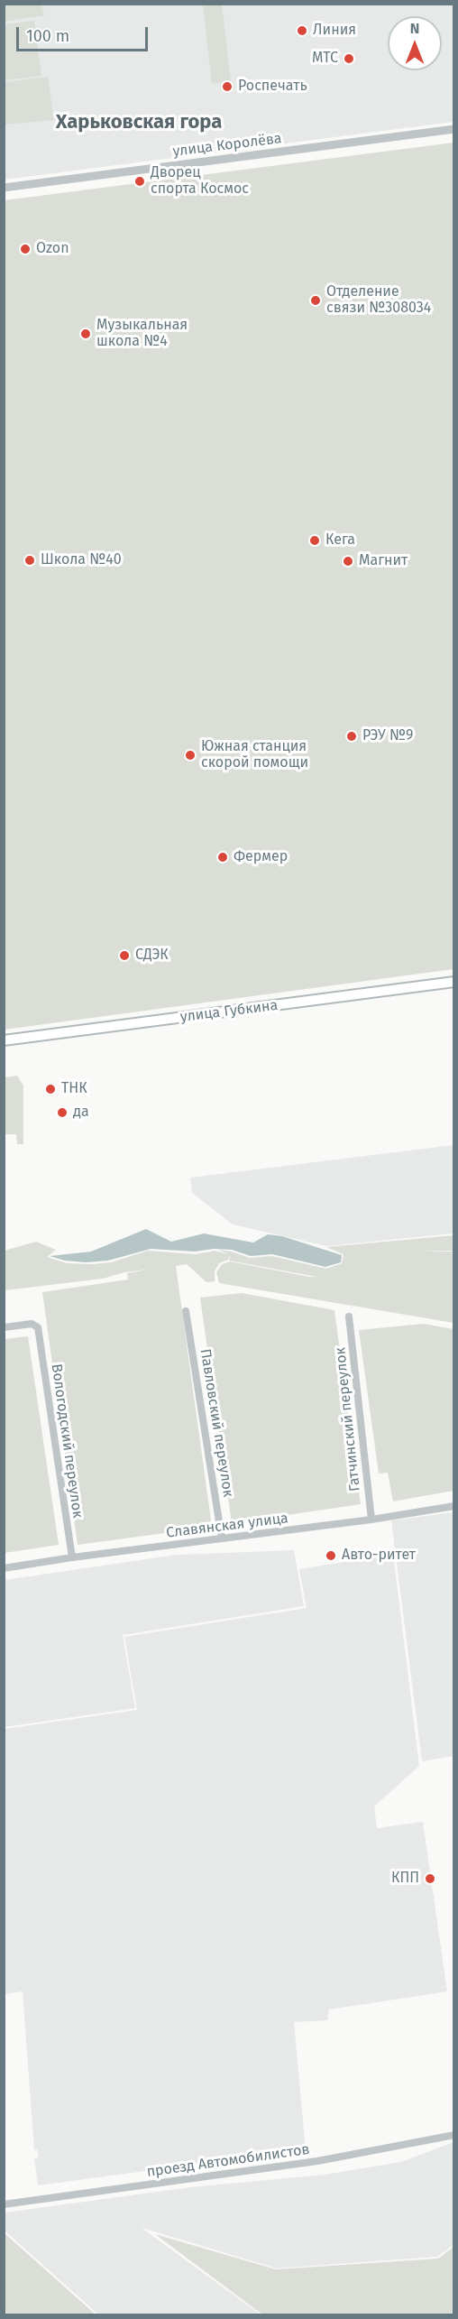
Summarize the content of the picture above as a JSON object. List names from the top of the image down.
{
  "streets": {
    "main road": ["улица Губкина"],
    "street": [
      "улица Королёва",
      "Гатчинский переулок",
      "Павловский переулок",
      "Вологодский переулок",
      "Славянская улица",
      "проезд Автомобилистов"
    ]
  },
  "crossings": [
    ["Гатчинский переулок", "Славянская улица"],
    ["Павловский переулок", "Славянская улица"],
    ["Вологодский переулок", "Славянская улица"]
  ],
  "districts": ["Харьковская гора"],
  "places": [
    "Линия",
    "МТС",
    "Роспечать",
    "Дворец спорта Космос",
    "Ozon",
    "Отделение связи №308034",
    "Музыкальная школа №4",
    "Кега",
    "Школа №40",
    "Магнит",
    "РЭУ №9",
    "Южная станция скорой помощи",
    "Фермер",
    "СДЭК",
    "ТНК",
    "да",
    "Авто-ритет",
    "КПП"
  ],
  "scale_bar": "100 m",
  "north": "top"
}
